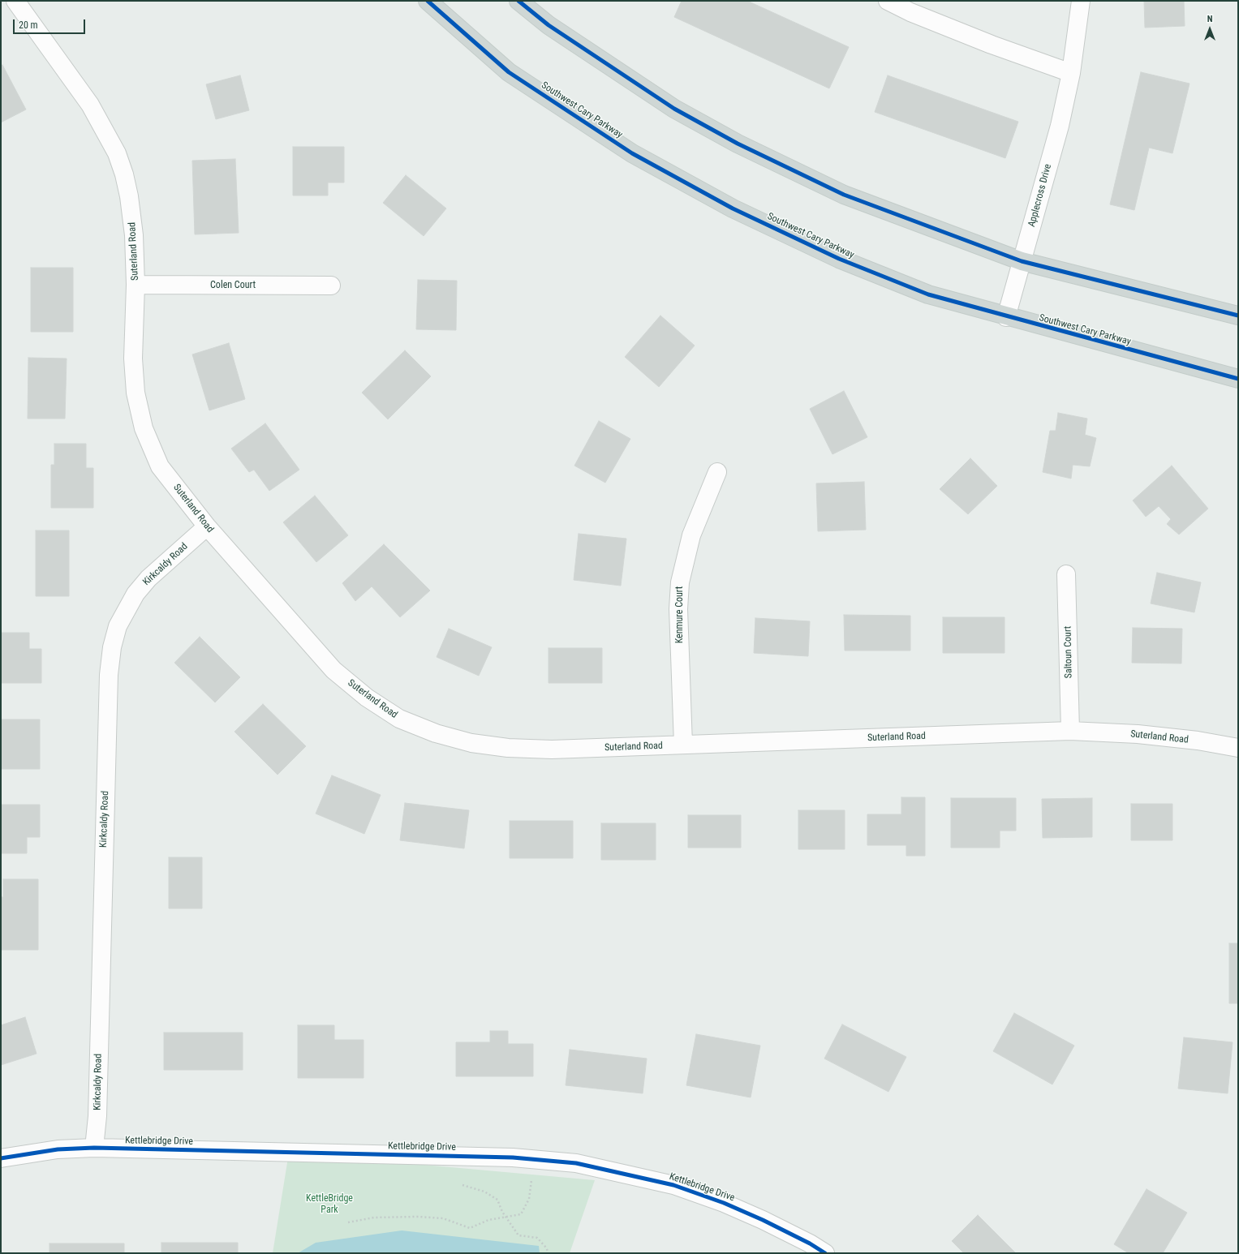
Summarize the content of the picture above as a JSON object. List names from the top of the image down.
{
  "streets": {
    "main road": ["Southwest Cary Parkway"],
    "street": [
      "Applecross Drive",
      "Suterland Road",
      "Colen Court",
      "Kirkcaldy Road",
      "Kenmure Court",
      "Saltoun Court",
      "Kettlebridge Drive"
    ]
  },
  "crossings": [
    ["Southwest Cary Parkway", "Applecross Drive"],
    ["Suterland Road", "Colen Court"],
    ["Suterland Road", "Kirkcaldy Road"],
    ["Suterland Road", "Kenmure Court"],
    ["Suterland Road", "Saltoun Court"],
    ["Kirkcaldy Road", "Kettlebridge Drive"]
  ],
  "parks": ["KettleBridge Park"],
  "scale_bar": "20 m",
  "north": "top"
}
